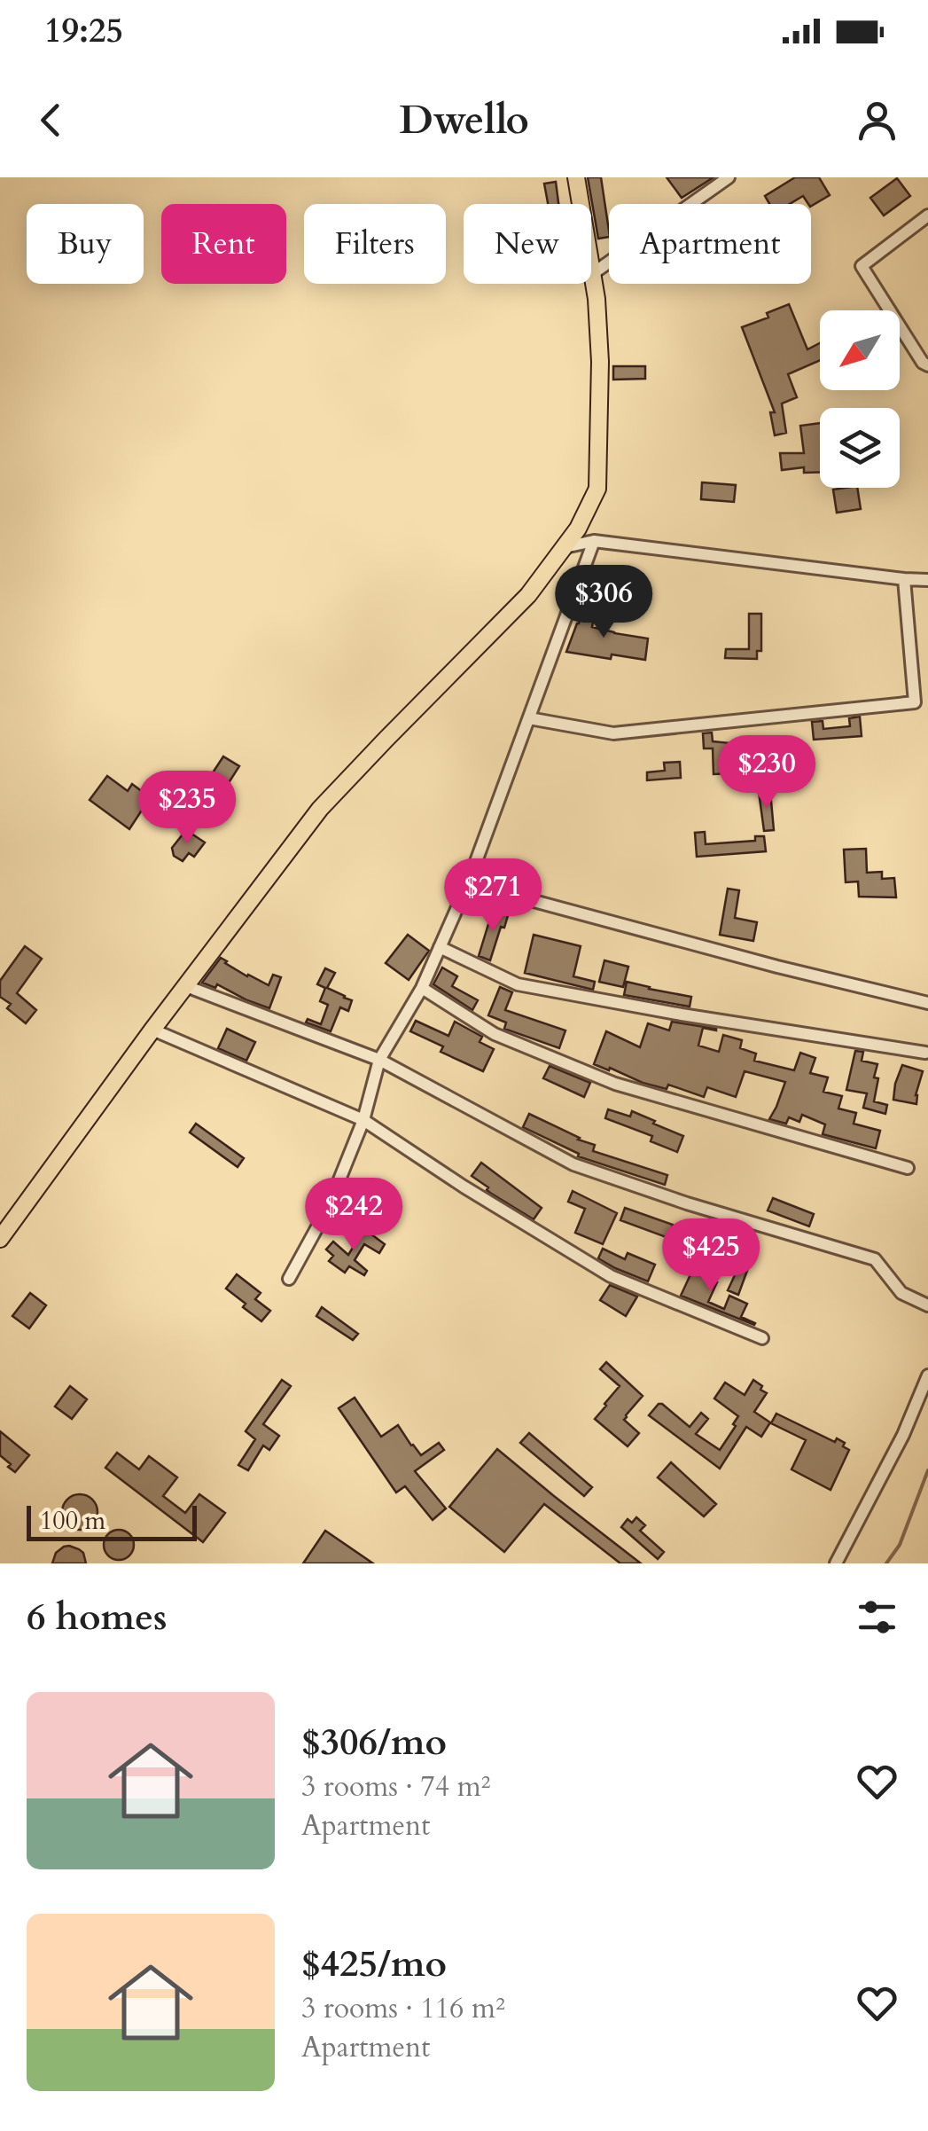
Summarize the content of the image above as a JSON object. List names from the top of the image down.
{
  "scale_bar": "100 m",
  "north": "bottom left",
  "page": {
    "status": "19:25",
    "header": "Dwello",
    "chip": [
      "Buy",
      "Rent",
      "Filters",
      "New",
      "Apartment"
    ],
    "price": [
      "$306",
      "$230",
      "$235",
      "$271",
      "$242",
      "$425"
    ],
    "scale": "100 m",
    "heading": "6 homes",
    "list": [
      {
        "name": "$306/mo",
        "note": "3 rooms · 74 m² · Apartment"
      },
      {
        "name": "$425/mo",
        "note": "3 rooms · 116 m² · Apartment"
      }
    ]
  }
}
